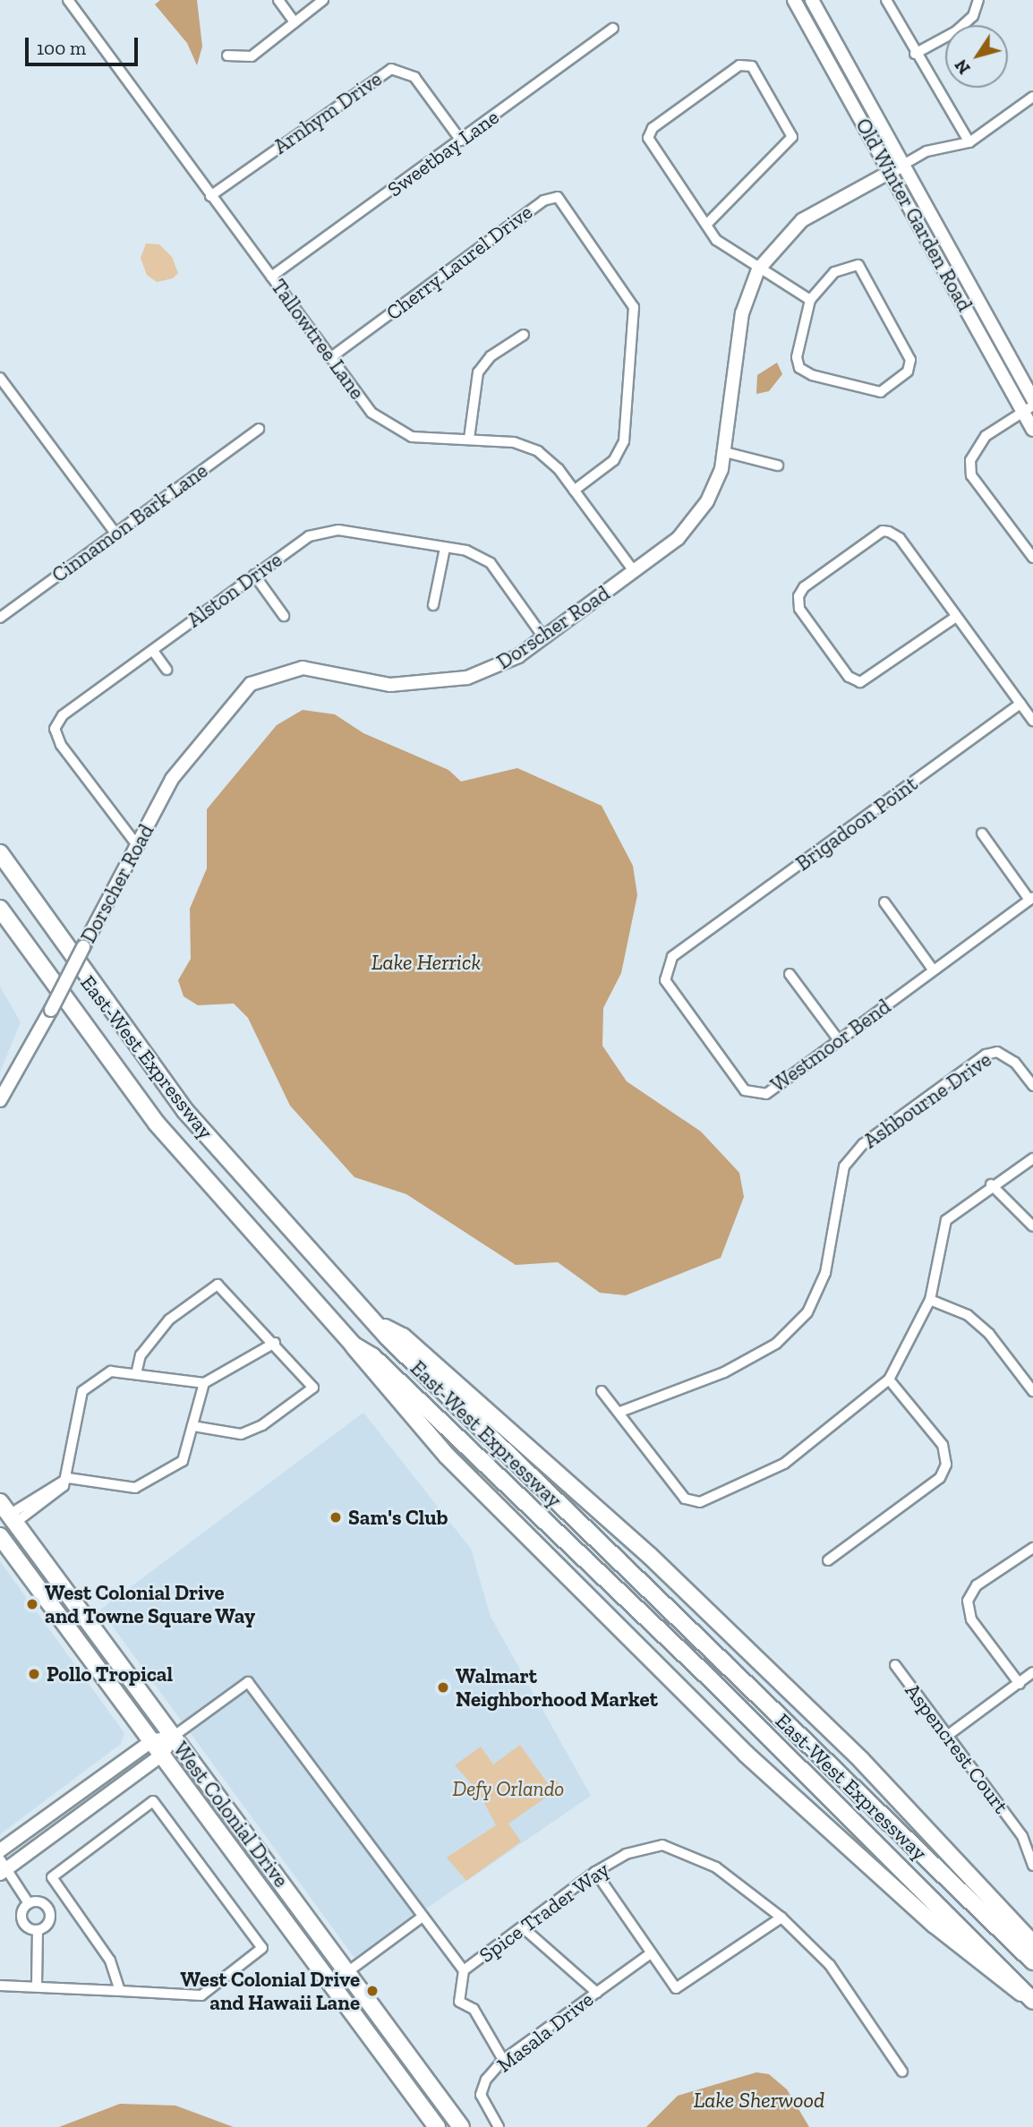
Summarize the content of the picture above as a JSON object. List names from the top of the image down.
{
  "streets": {
    "highway": ["East-West Expressway", "West Colonial Drive"],
    "street": [
      "Arnhym Drive",
      "Sweetbay Lane",
      "Old Winter Garden Road",
      "Cherry Laurel Drive",
      "Tallowtree Lane",
      "Cinnamon Bark Lane",
      "Alston Drive",
      "Dorscher Road",
      "Brigadoon Point",
      "Westmoor Bend",
      "Ashbourne Drive",
      "Aspencrest Court",
      "Spice Trader Way",
      "Masala Drive"
    ]
  },
  "crossings": [
    ["Arnhym Drive", "Sweetbay Lane"],
    ["Arnhym Drive", "Tallowtree Lane"],
    ["Sweetbay Lane", "Tallowtree Lane"],
    ["Old Winter Garden Road", "Dorscher Road"],
    ["Cherry Laurel Drive", "Tallowtree Lane"],
    ["Tallowtree Lane", "Dorscher Road"],
    ["Alston Drive", "Dorscher Road"],
    ["Brigadoon Point", "Westmoor Bend"]
  ],
  "water": ["Lake Herrick", "Lake Sherwood"],
  "parks": ["Defy Orlando"],
  "places": [
    "Sam's Club",
    "West Colonial Drive and Towne Square Way",
    "Pollo Tropical",
    "Walmart Neighborhood Market",
    "West Colonial Drive and Hawaii Lane"
  ],
  "scale_bar": "100 m",
  "north": "bottom left"
}
